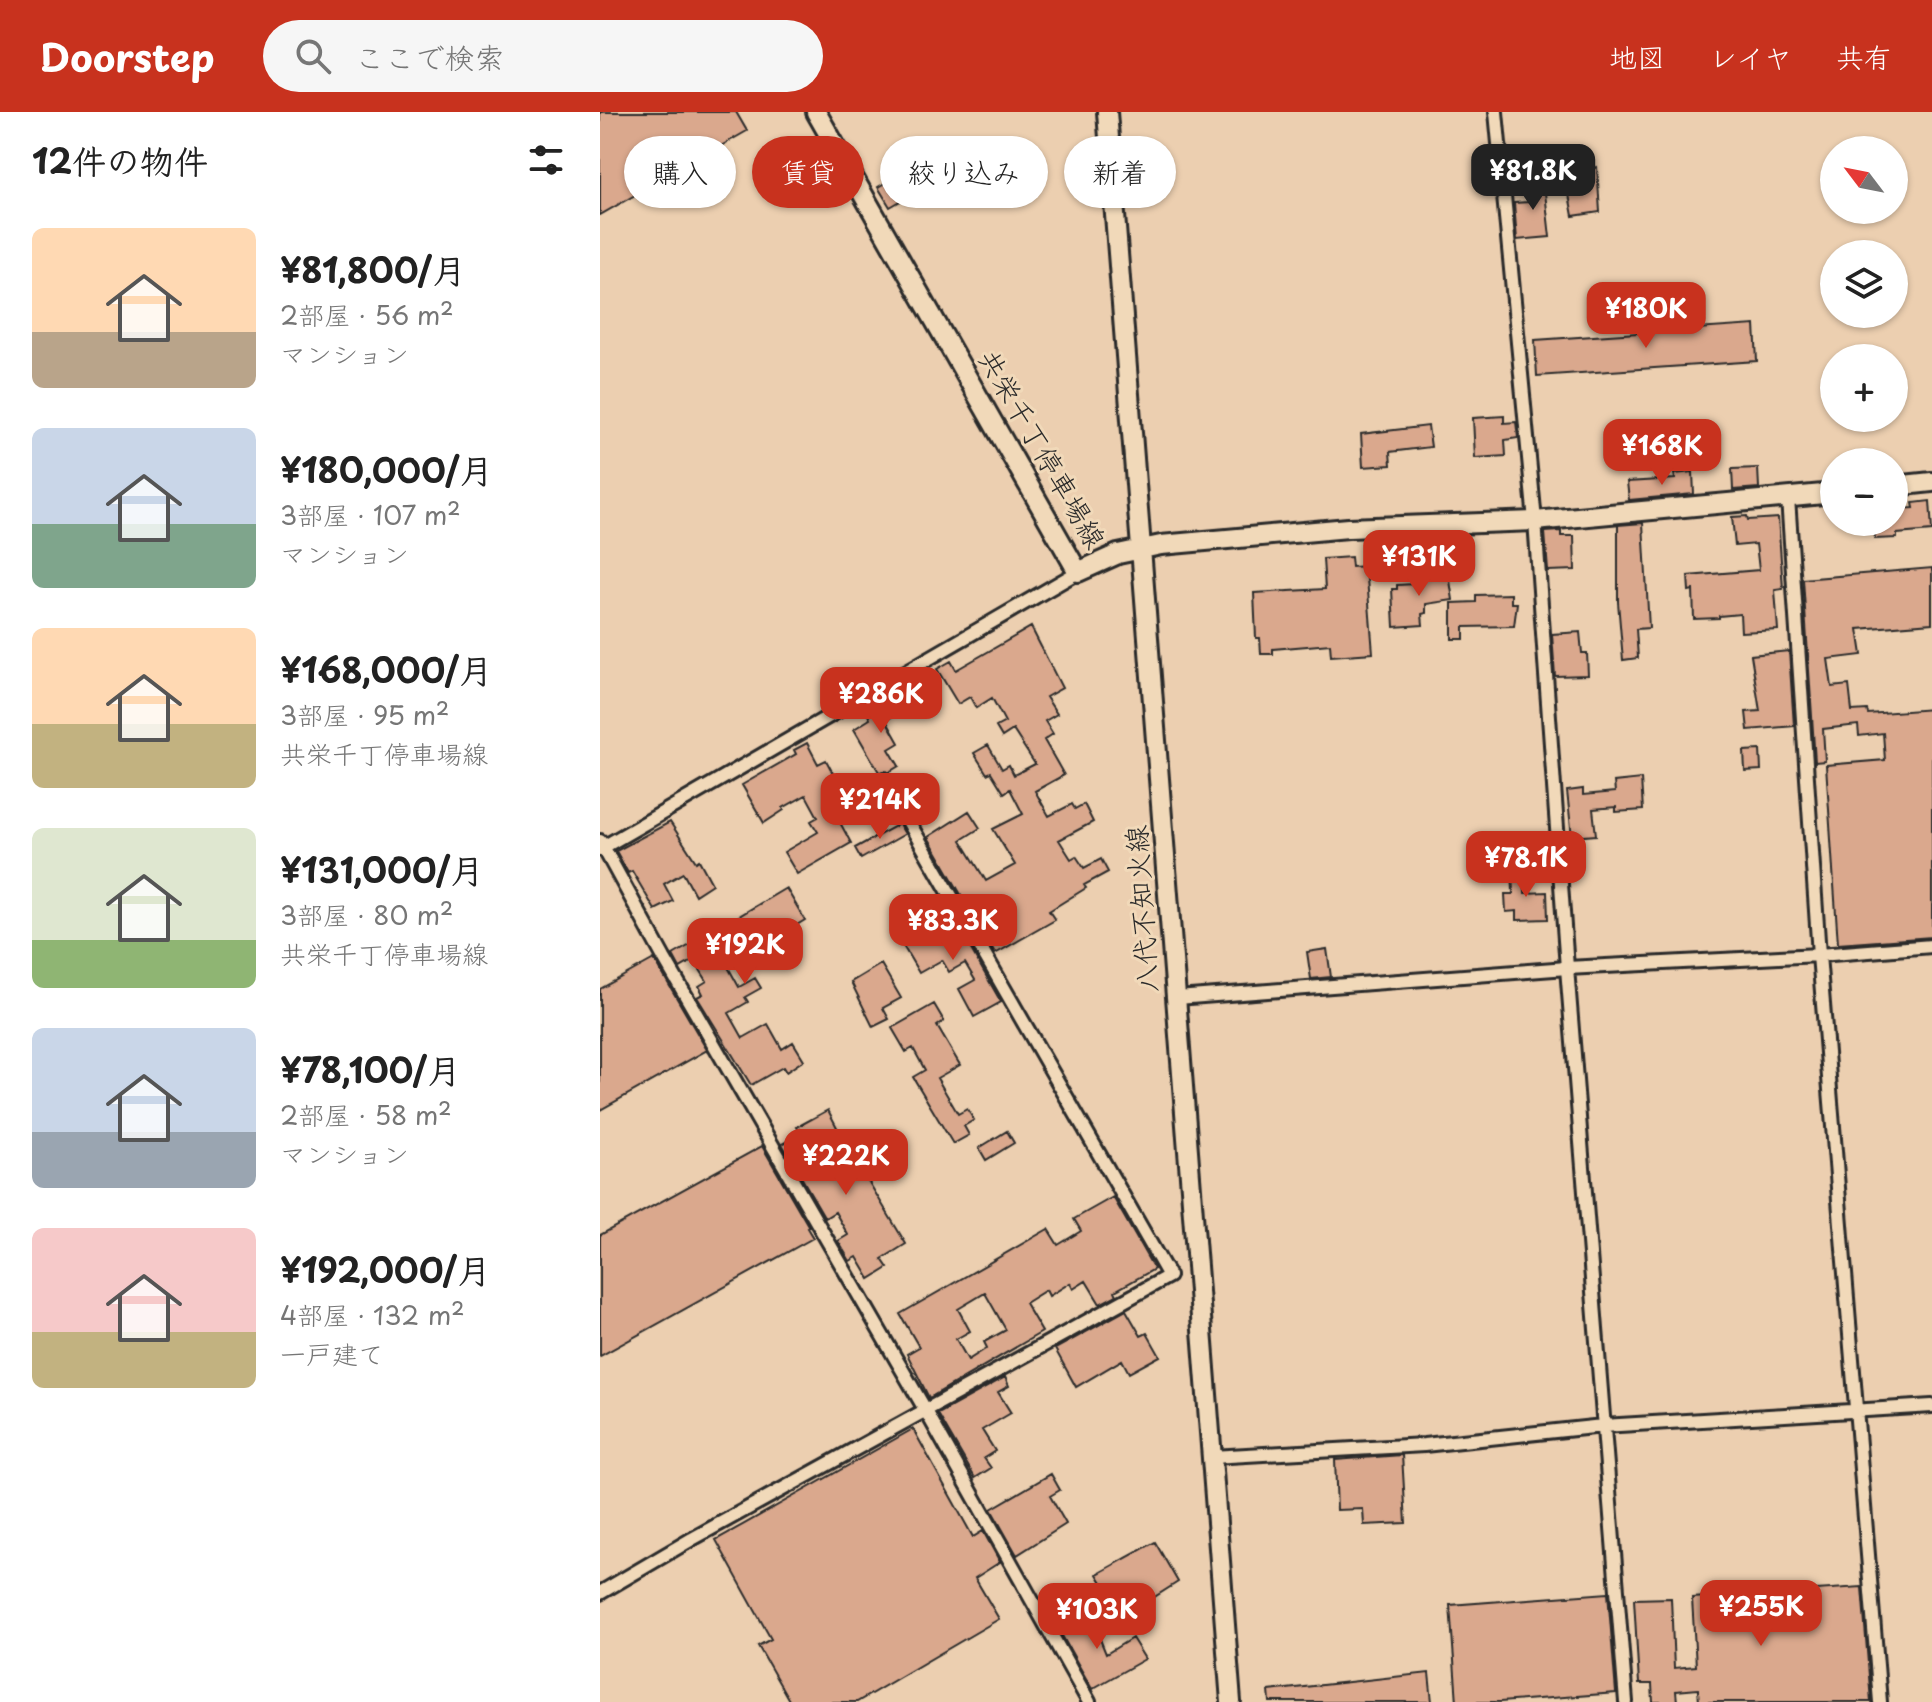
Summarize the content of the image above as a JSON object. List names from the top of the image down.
{
  "streets": {
    "main road": ["共栄千丁停車場線", "八代不知火線"]
  },
  "crossings": [
    ["共栄千丁停車場線", "八代不知火線"]
  ],
  "north": "top left",
  "page": {
    "header": "Doorstep",
    "search": "ここで検索",
    "nav": ["地図", "レイヤ", "共有"],
    "heading": "12件の物件",
    "map_buttons": ["+", "−"],
    "chip": [
      "購入",
      "賃貸",
      "絞り込み",
      "新着"
    ],
    "price": [
      "¥81.8K",
      "¥180K",
      "¥168K",
      "¥131K",
      "¥286K",
      "¥214K",
      "¥78.1K",
      "¥83.3K",
      "¥192K",
      "¥222K",
      "¥255K",
      "¥103K"
    ],
    "list": [
      {
        "name": "¥81,800/月",
        "note": "2部屋 · 56 m² · マンション"
      },
      {
        "name": "¥180,000/月",
        "note": "3部屋 · 107 m² · マンション"
      },
      {
        "name": "¥168,000/月",
        "note": "3部屋 · 95 m² · 共栄千丁停車場線"
      },
      {
        "name": "¥131,000/月",
        "note": "3部屋 · 80 m² · 共栄千丁停車場線"
      },
      {
        "name": "¥78,100/月",
        "note": "2部屋 · 58 m² · マンション"
      },
      {
        "name": "¥192,000/月",
        "note": "4部屋 · 132 m² · 一戸建て"
      }
    ]
  }
}
